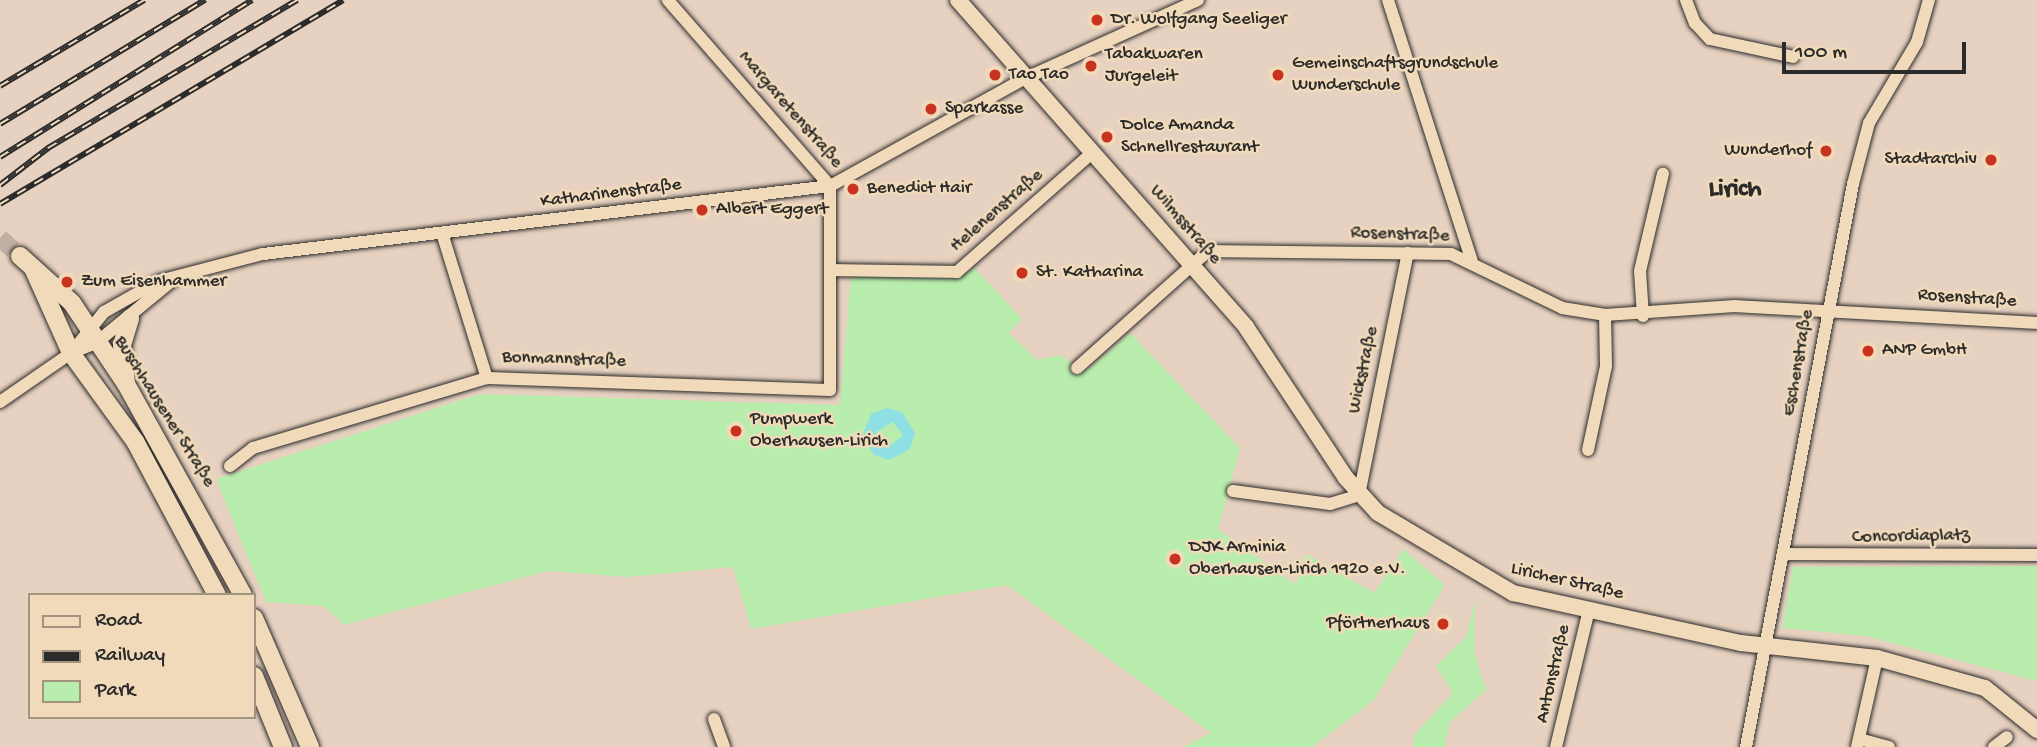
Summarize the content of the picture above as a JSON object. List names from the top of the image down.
{
  "streets": {
    "main road": ["Buschhausener Straße"],
    "street": [
      "Margaretenstraße",
      "Katharinenstraße",
      "Helenenstraße",
      "Wilmsstraße",
      "Rosenstraße",
      "Bonmannstraße",
      "Eschenstraße",
      "Wickstraße",
      "Concordiaplatz",
      "Liricher Straße",
      "Antonstraße"
    ]
  },
  "crossings": [
    ["Margaretenstraße", "Katharinenstraße"],
    ["Margaretenstraße", "Helenenstraße"],
    ["Margaretenstraße", "Bonmannstraße"],
    ["Katharinenstraße", "Wilmsstraße"],
    ["Katharinenstraße", "Buschhausener Straße"],
    ["Helenenstraße", "Wilmsstraße"],
    ["Wilmsstraße", "Rosenstraße"],
    ["Wilmsstraße", "Wickstraße"],
    ["Wilmsstraße", "Liricher Straße"],
    ["Rosenstraße", "Eschenstraße"],
    ["Rosenstraße", "Wickstraße"],
    ["Eschenstraße", "Concordiaplatz"],
    ["Eschenstraße", "Liricher Straße"],
    ["Wickstraße", "Liricher Straße"],
    ["Liricher Straße", "Antonstraße"]
  ],
  "districts": ["Lirich"],
  "places": [
    "Dr. Wolfgang Seeliger",
    "Tabakwaren Jurgeleit",
    "Tao Tao",
    "Gemeinschaftsgrundschule Wunderschule",
    "Sparkasse",
    "Dolce Amanda Schnellrestaurant",
    "Wunderhof",
    "Stadtarchiv",
    "Benedict Hair",
    "Albert Eggert",
    "St. Katharina",
    "Zum Eisenhammer",
    "ANP GmbH",
    "Pumpwerk Oberhausen-Lirich",
    "DJK Arminia Oberhausen-Lirich 1920 e.V.",
    "Pförtnerhaus"
  ],
  "legend": ["Road", "Railway", "Park"],
  "scale_bar": "100 m"
}
